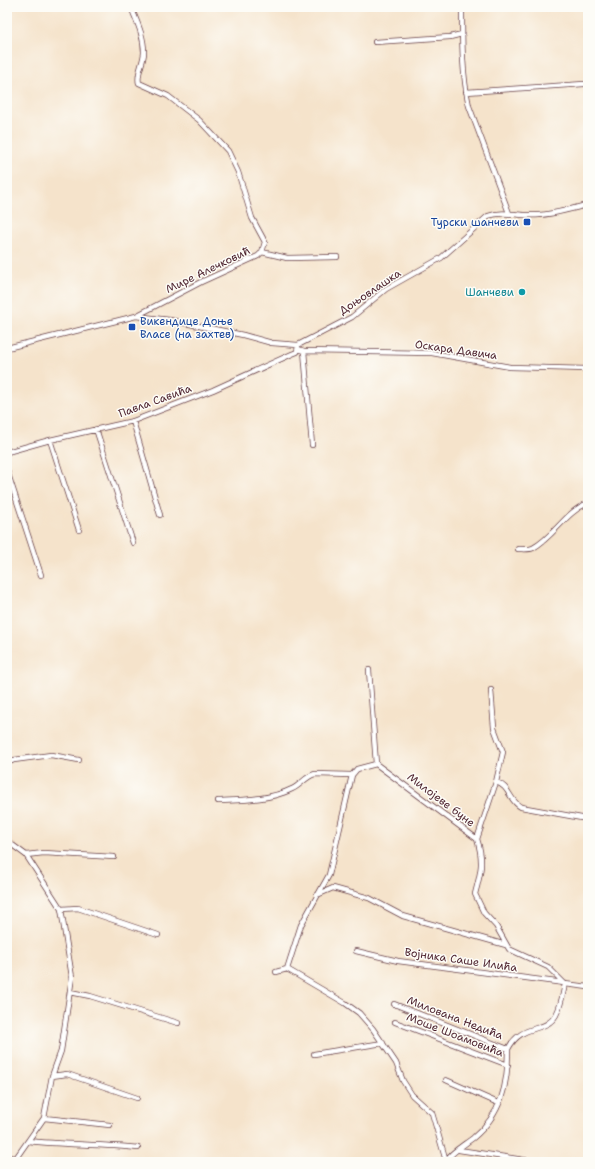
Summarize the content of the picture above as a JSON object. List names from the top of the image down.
{
  "streets": {
    "street": [
      "Мире Алечковић",
      "Доњовлашка",
      "Оскара Давича",
      "Павла Савића",
      "Милојеве буне",
      "Војника Саше Илића",
      "Милована Недића",
      "Моше Шоамовића"
    ]
  },
  "crossings": [
    ["Доњовлашка", "Оскара Давича"],
    ["Доњовлашка", "Павла Савића"],
    ["Оскара Давича", "Павла Савића"],
    ["Милојеве буне", "Војника Саше Илића"]
  ],
  "places": {
    "transit": ["Турски шанчеви", "Викендице Доње Власе (на захтев)"],
    "other": ["Шанчеви"]
  }
}
